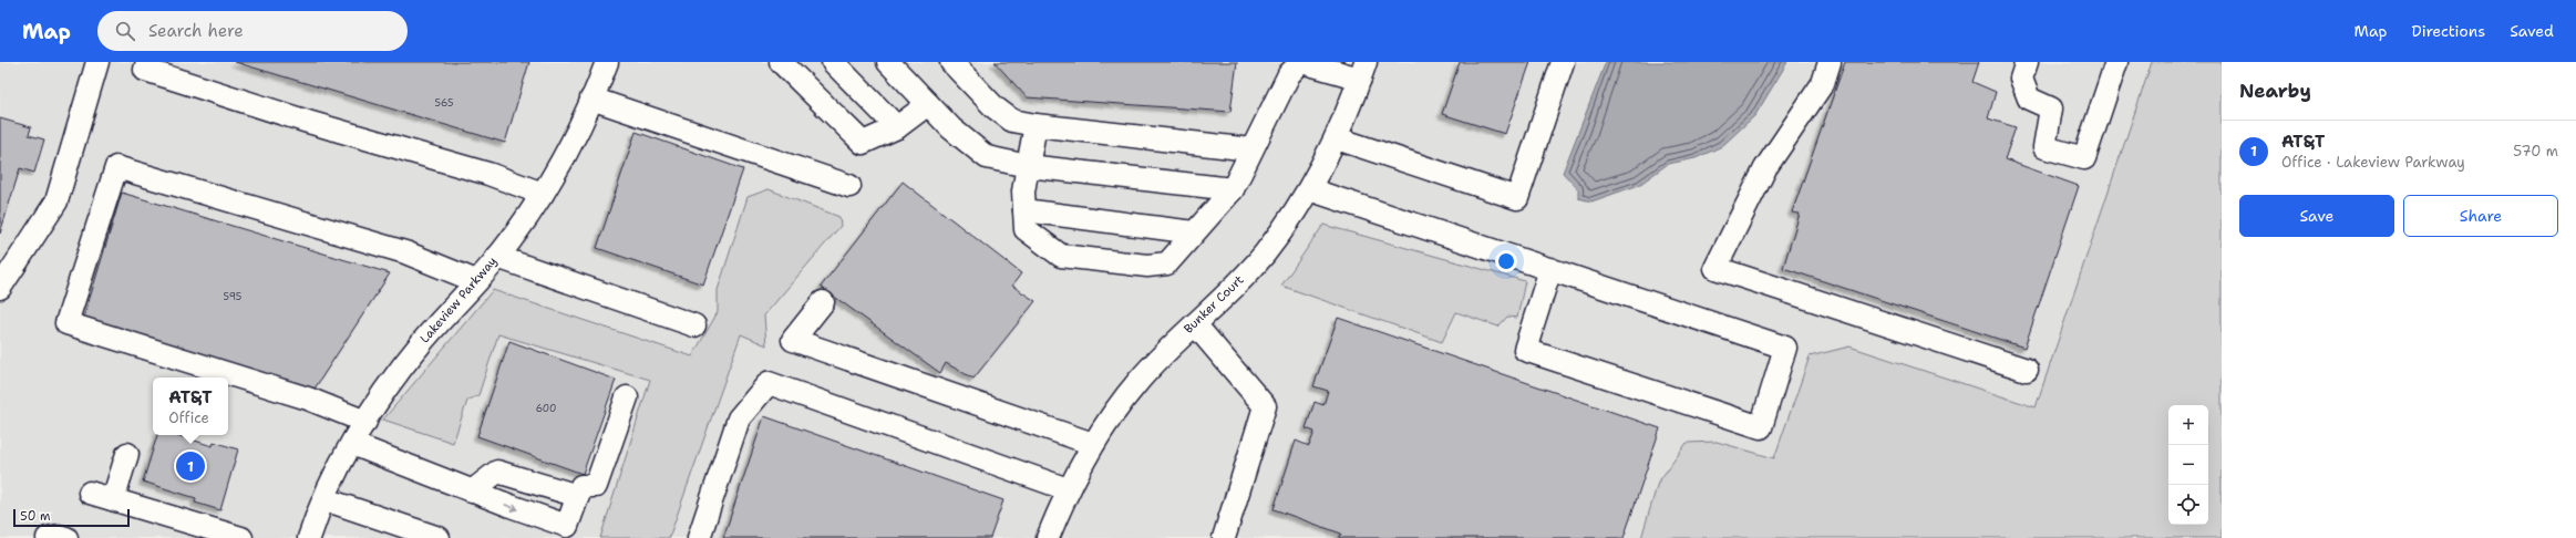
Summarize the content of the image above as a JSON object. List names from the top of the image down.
{
  "streets": {
    "street": ["Lakeview Parkway", "Bunker Court"]
  },
  "house_numbers": ["565", "595", "600"],
  "scale_bar": "50 m",
  "page": {
    "header": "Map",
    "search": "Search here",
    "nav": ["Map", "Directions", "Saved"],
    "heading": "Nearby",
    "list": [
      {
        "mark": "1",
        "name": "AT&T",
        "note": "Office · Lakeview Parkway",
        "value": "570 m"
      }
    ],
    "buttons": ["Save", "Share"],
    "popup": ["AT&T", "Office"],
    "map_buttons": ["+", "−"],
    "pins": "1",
    "scale": "50 m"
  }
}
